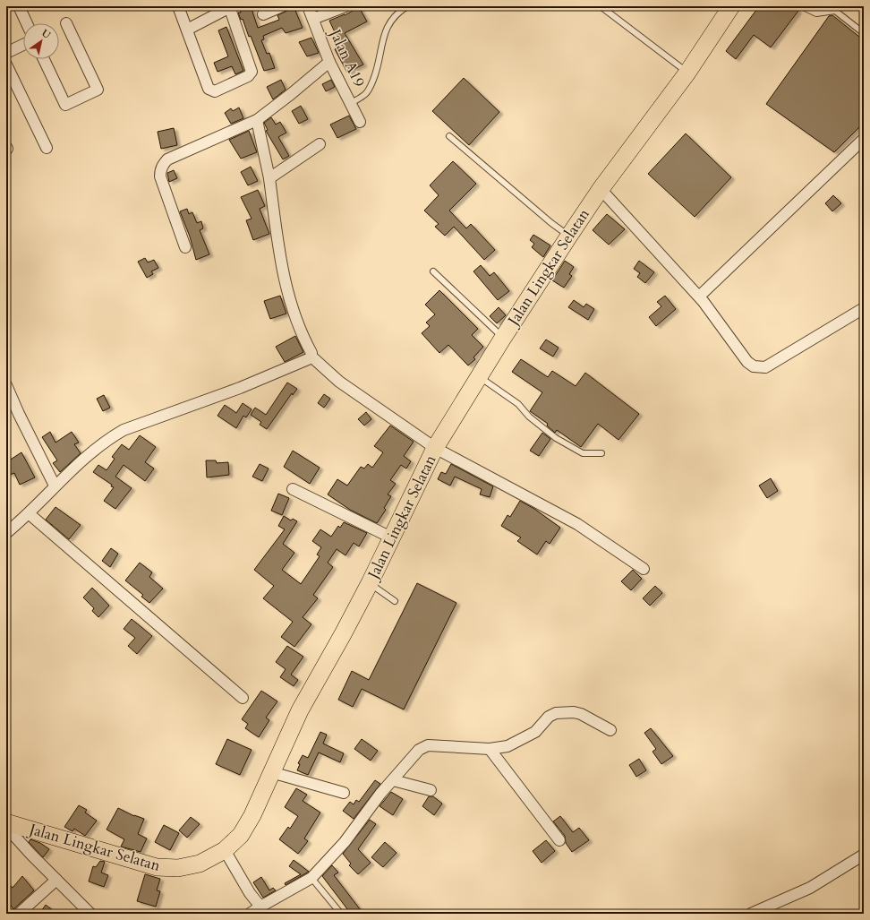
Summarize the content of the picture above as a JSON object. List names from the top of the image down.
{
  "streets": {
    "highway": ["Jalan Lingkar Selatan"],
    "street": ["Jalan A19"]
  },
  "north": "top right"
}
